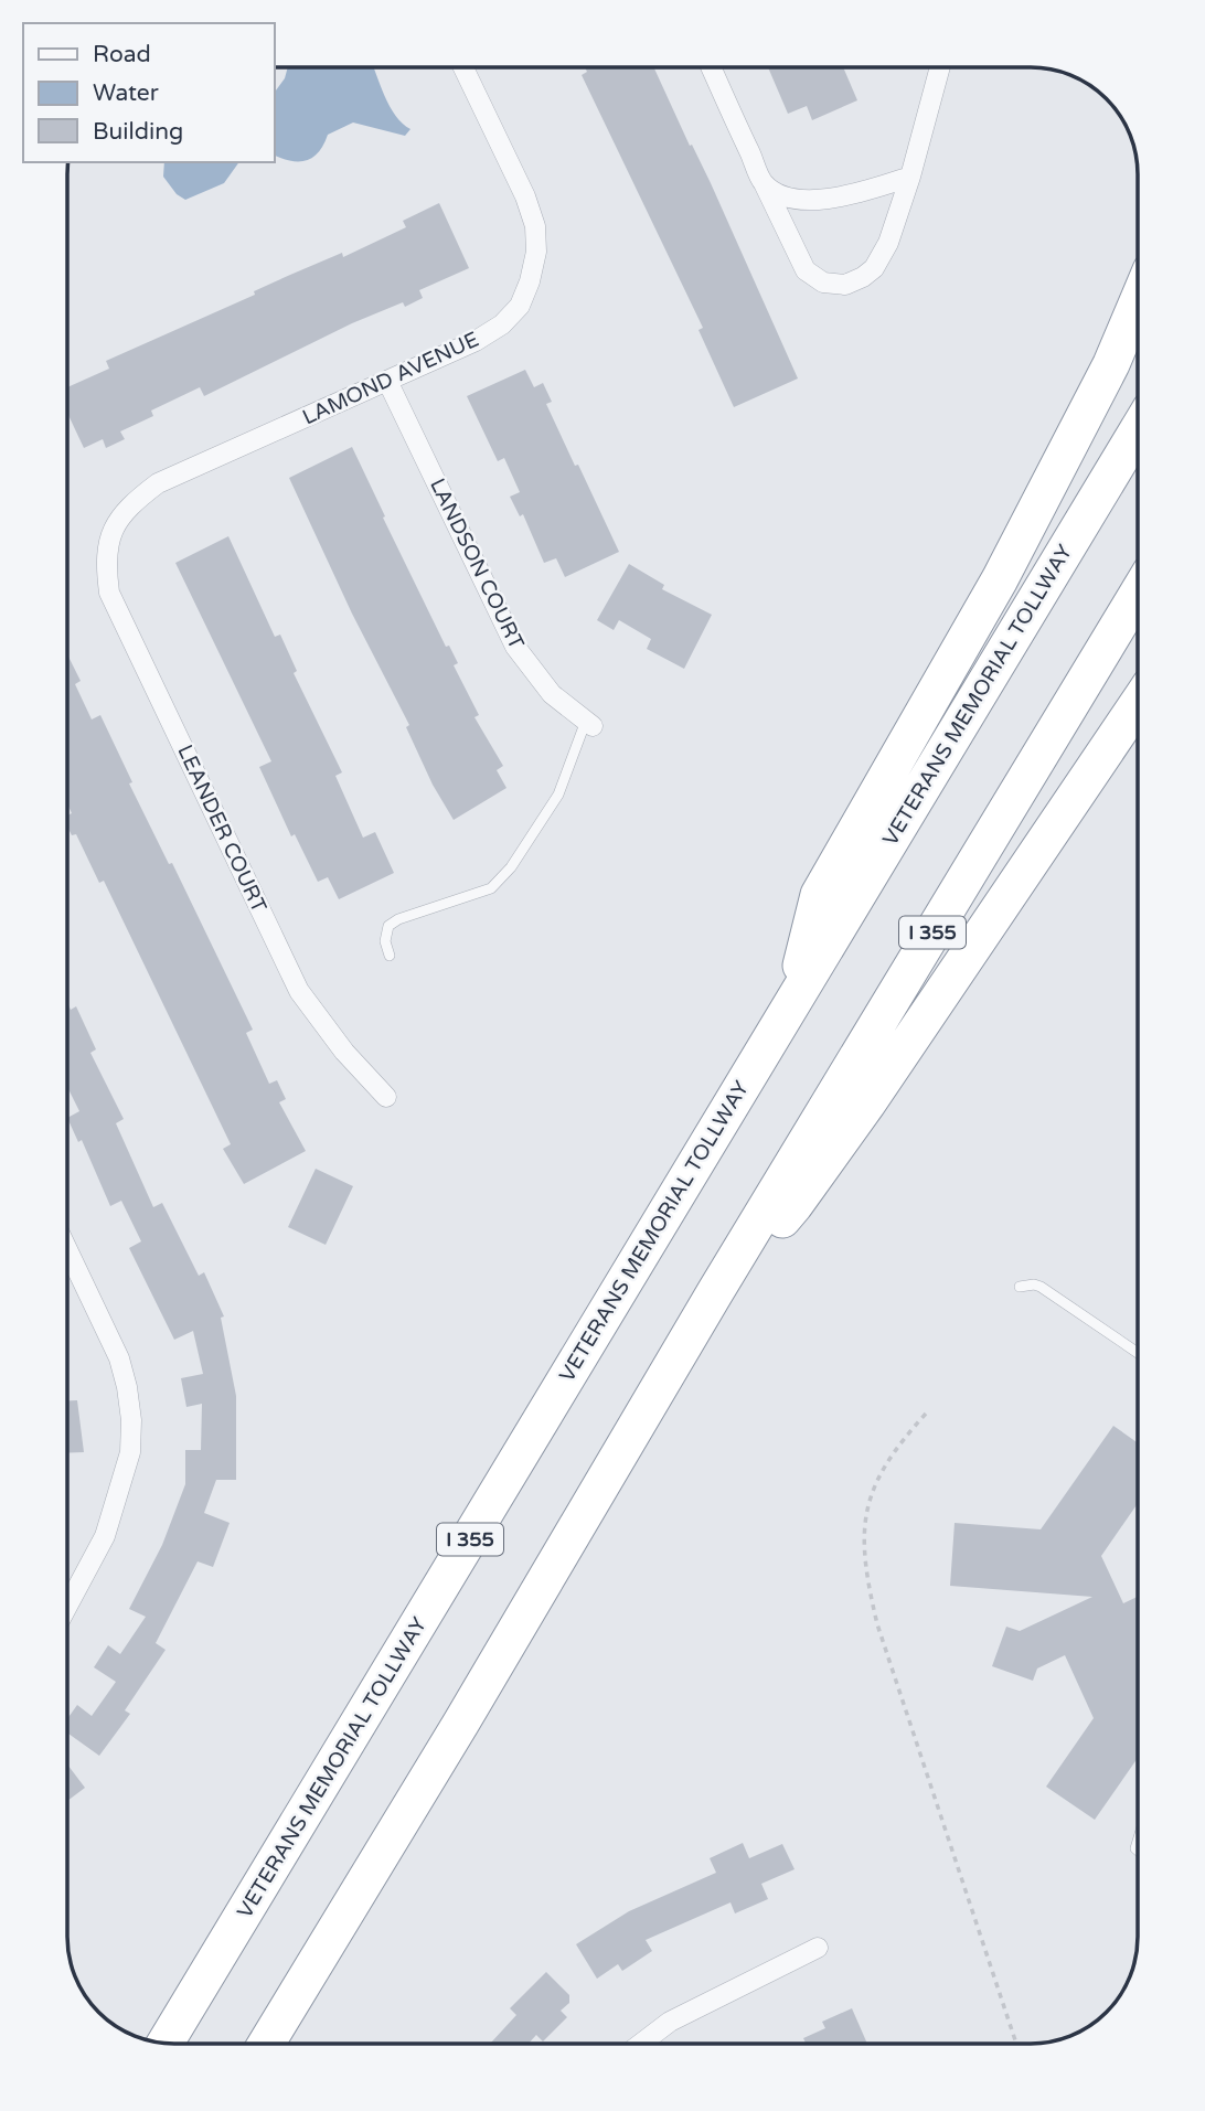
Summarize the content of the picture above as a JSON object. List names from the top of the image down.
{
  "streets": {
    "highway": ["VETERANS MEMORIAL TOLLWAY", "I 355"],
    "street": ["LAMOND AVENUE", "LANDSON COURT", "LEANDER COURT"]
  },
  "crossings": [
    ["LAMOND AVENUE", "LANDSON COURT"],
    ["LAMOND AVENUE", "LEANDER COURT"]
  ],
  "legend": ["Road", "Water", "Building"]
}
